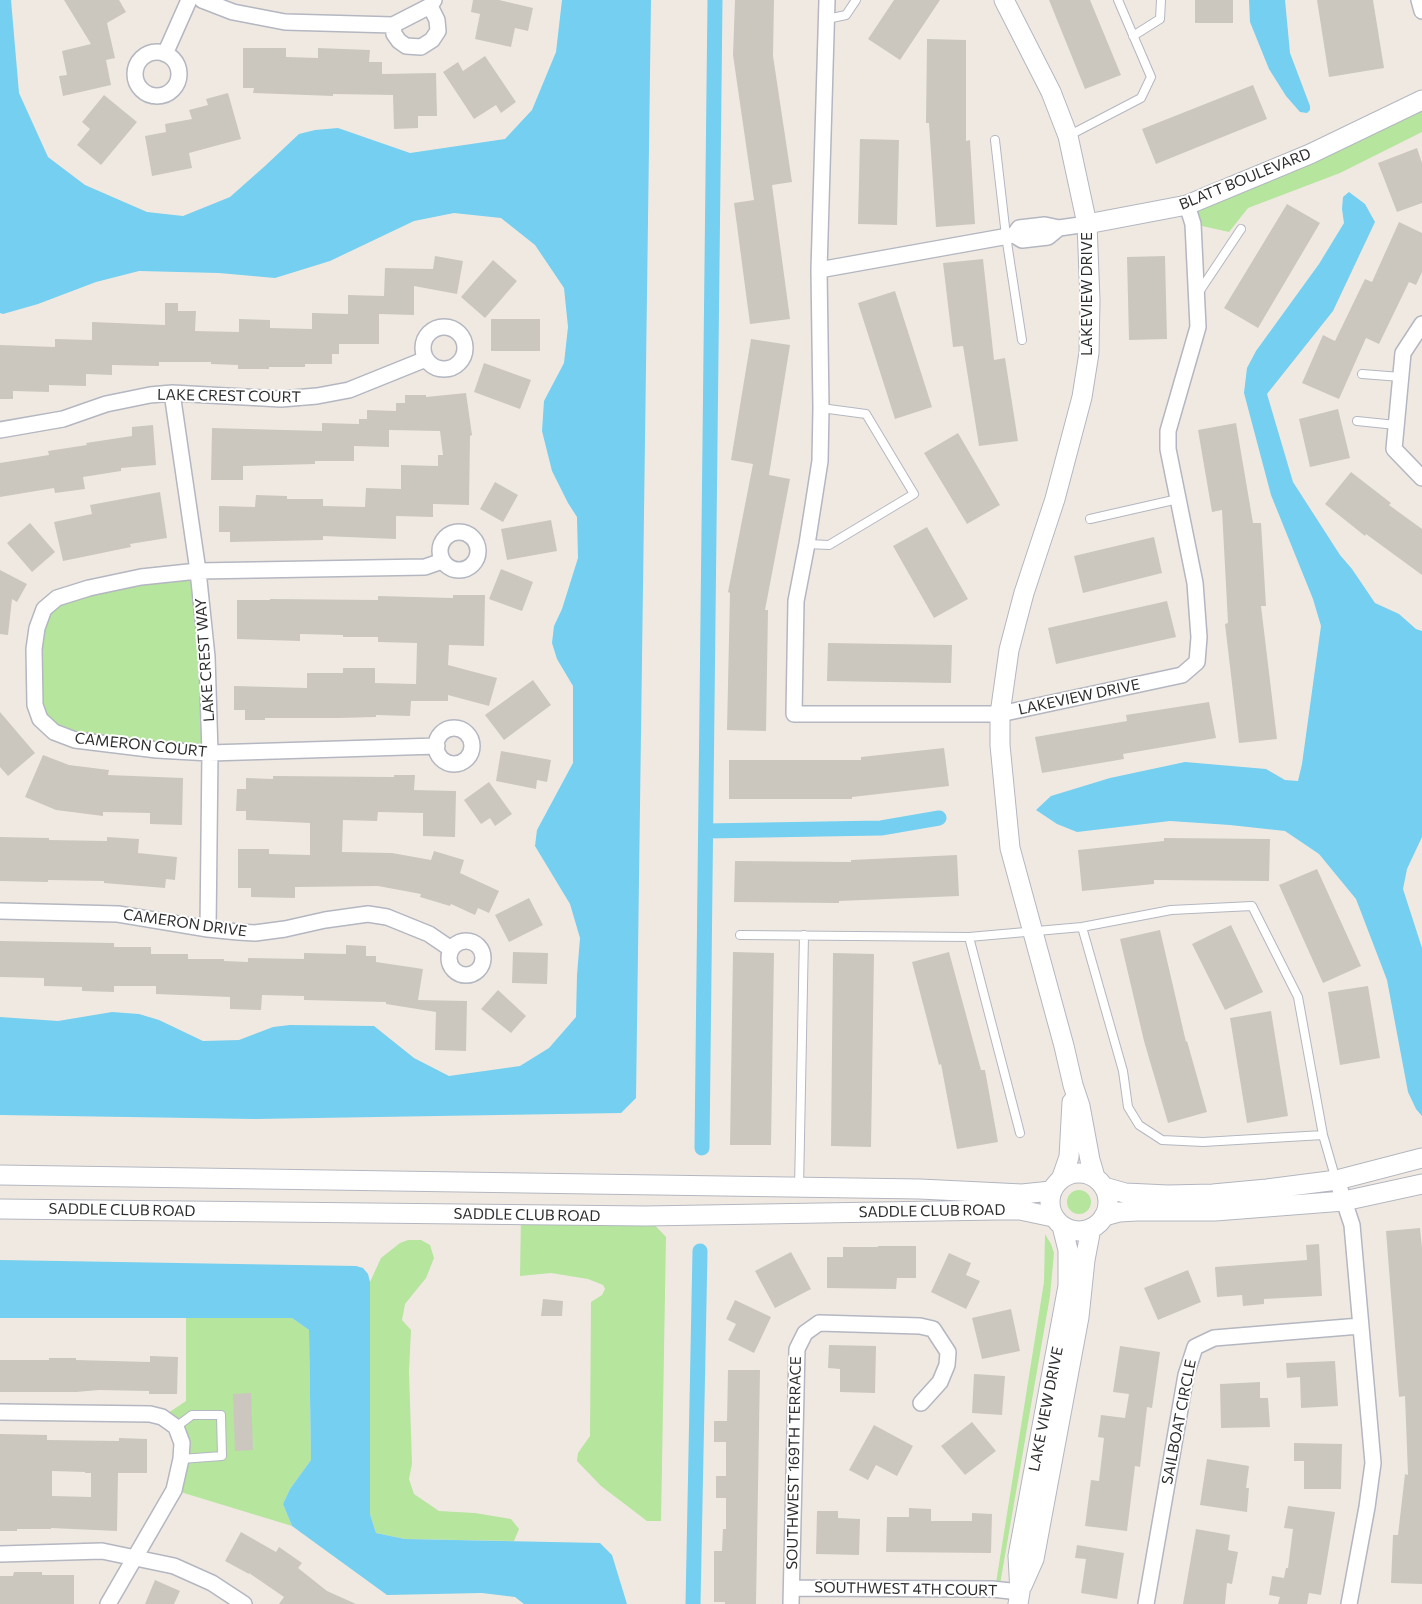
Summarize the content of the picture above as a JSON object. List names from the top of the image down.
{
  "streets": {
    "street": [
      "BLATT BOULEVARD",
      "LAKEVIEW DRIVE",
      "LAKE CREST COURT",
      "LAKE CREST WAY",
      "CAMERON COURT",
      "CAMERON DRIVE",
      "SADDLE CLUB ROAD",
      "LAKE VIEW DRIVE",
      "SAILBOAT CIRCLE",
      "SOUTHWEST 169TH TERRACE",
      "SOUTHWEST 4TH COURT"
    ]
  },
  "crossings": [
    ["BLATT BOULEVARD", "LAKEVIEW DRIVE"],
    ["LAKEVIEW DRIVE", "SADDLE CLUB ROAD"],
    ["LAKEVIEW DRIVE", "LAKE VIEW DRIVE"],
    ["LAKE CREST COURT", "LAKE CREST WAY"],
    ["LAKE CREST WAY", "CAMERON COURT"],
    ["LAKE CREST WAY", "CAMERON DRIVE"],
    ["SADDLE CLUB ROAD", "LAKE VIEW DRIVE"],
    ["LAKE VIEW DRIVE", "SOUTHWEST 4TH COURT"],
    ["SOUTHWEST 169TH TERRACE", "SOUTHWEST 4TH COURT"]
  ]
}
